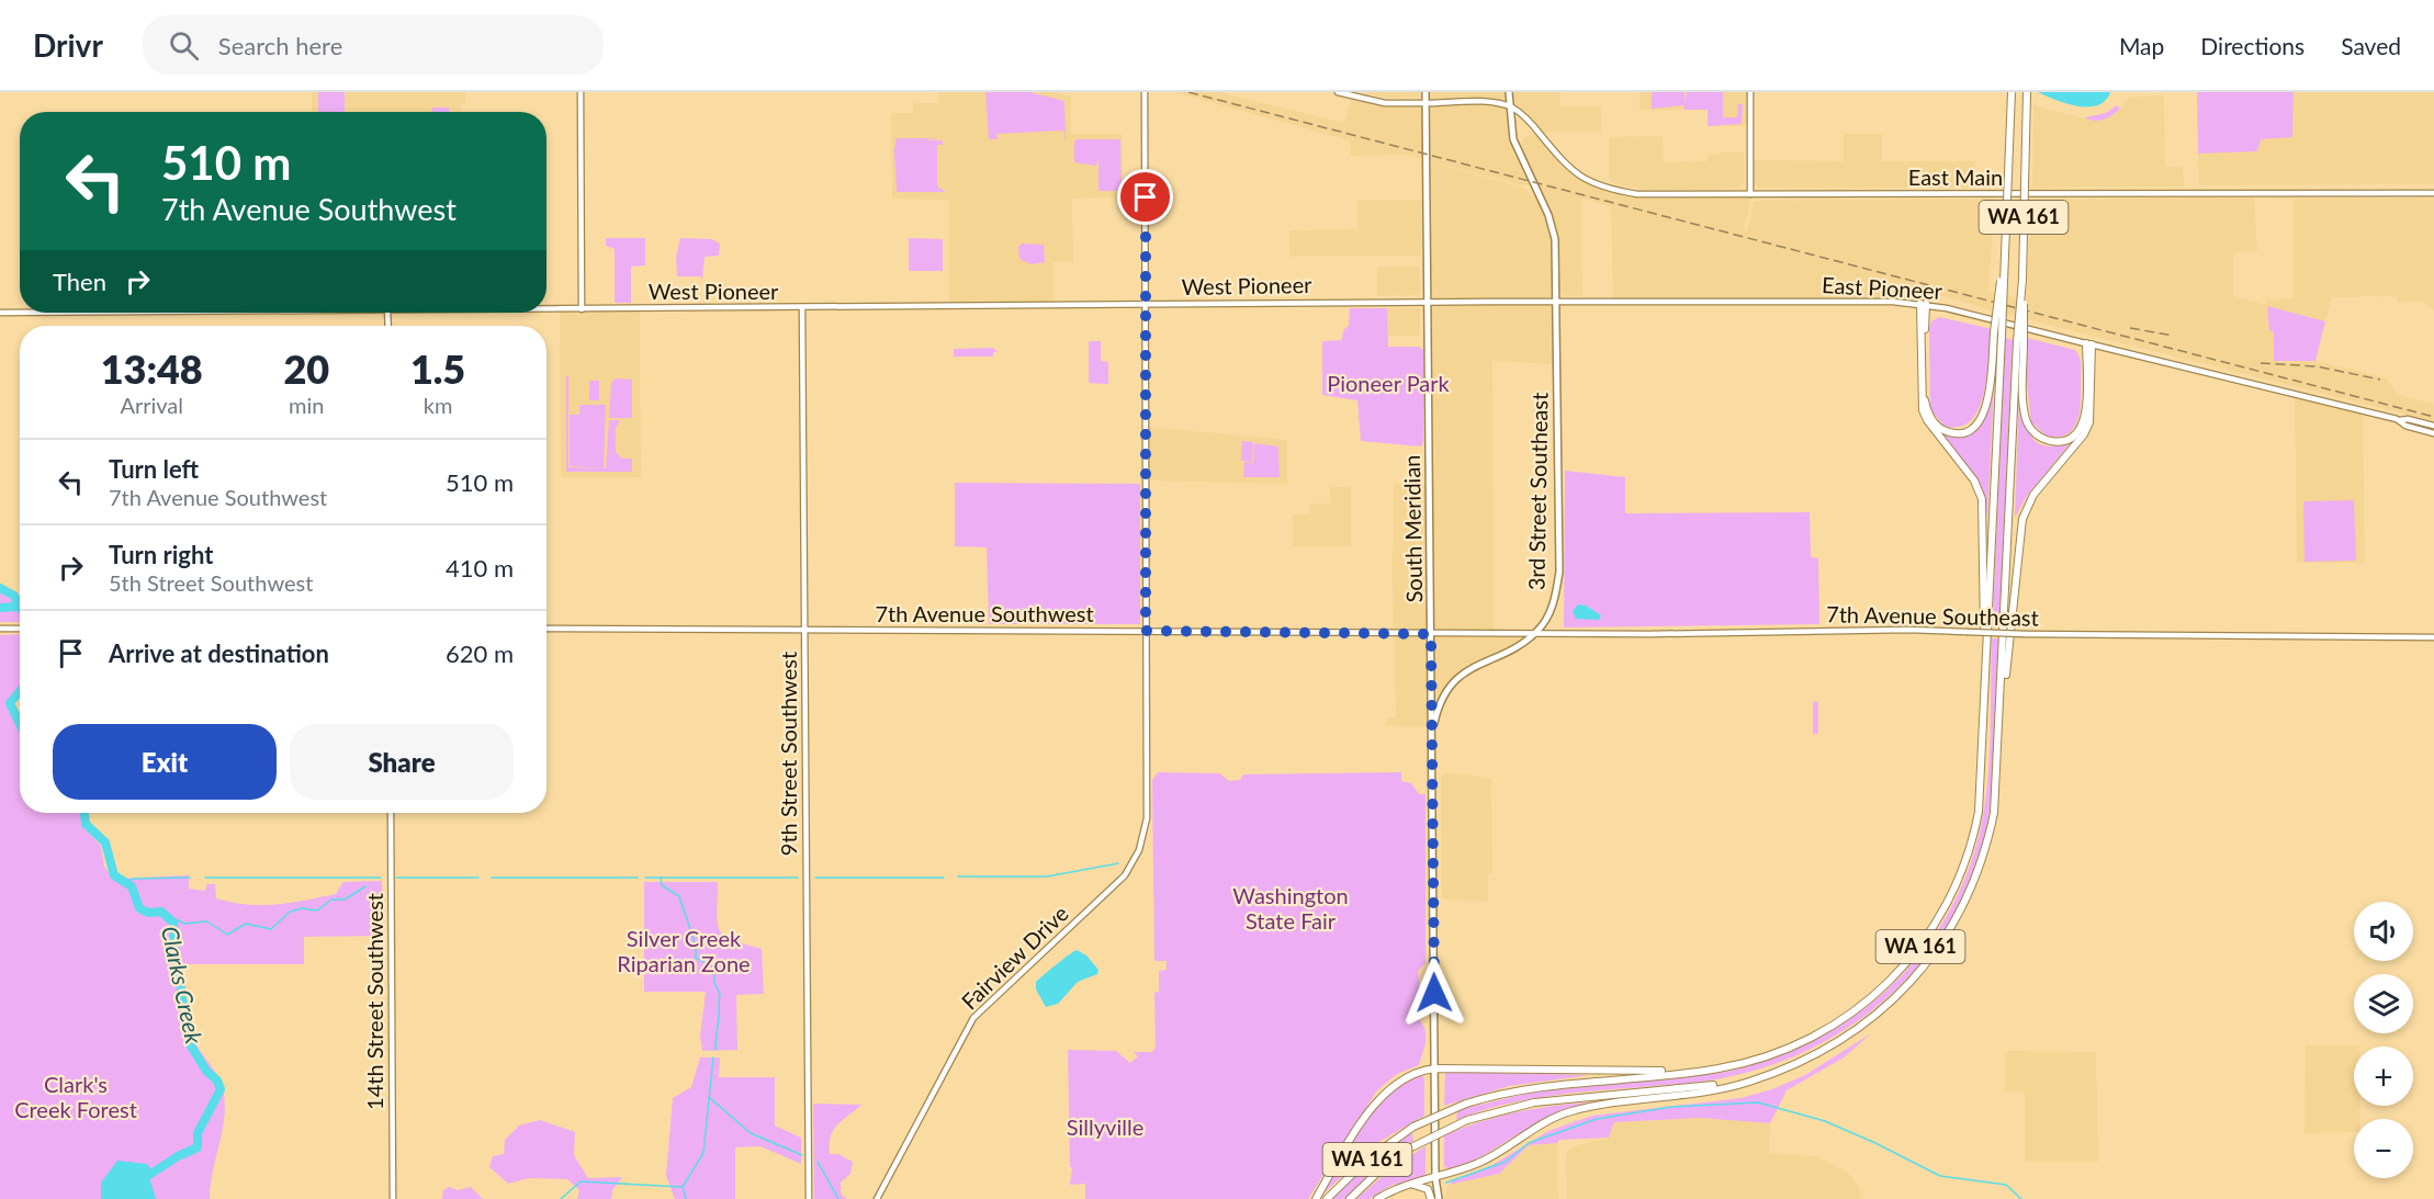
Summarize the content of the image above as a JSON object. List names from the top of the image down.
{
  "streets": {
    "highway": ["WA 161"],
    "main road": [
      "East Main",
      "West Pioneer",
      "East Pioneer",
      "3rd Street Southeast",
      "South Meridian",
      "7th Avenue Southwest",
      "7th Avenue Southeast",
      "9th Street Southwest",
      "Fairview Drive",
      "14th Street Southwest"
    ]
  },
  "crossings": [
    ["East Main", "3rd Street Southeast"],
    ["West Pioneer", "East Pioneer"],
    ["West Pioneer", "South Meridian"],
    ["West Pioneer", "9th Street Southwest"],
    ["West Pioneer", "Fairview Drive"],
    ["East Pioneer", "3rd Street Southeast"],
    ["East Pioneer", "South Meridian"],
    ["3rd Street Southeast", "South Meridian"],
    ["3rd Street Southeast", "7th Avenue Southeast"],
    ["South Meridian", "7th Avenue Southwest"],
    ["South Meridian", "7th Avenue Southeast"],
    ["7th Avenue Southwest", "7th Avenue Southeast"],
    ["7th Avenue Southwest", "9th Street Southwest"],
    ["7th Avenue Southwest", "Fairview Drive"]
  ],
  "water": ["Clarks Creek"],
  "parks": [
    "Pioneer Park",
    "Washington State Fair",
    "Silver Creek Riparian Zone",
    "Clark's Creek Forest",
    "Sillyville"
  ],
  "page": {
    "header": "Drivr",
    "search": "Search here",
    "nav": ["Map", "Directions", "Saved"],
    "turn": ["510 m", "7th Avenue Southwest"],
    "then": "Then",
    "eta": [
      "13:48",
      "Arrival",
      "20",
      "min",
      "1.5",
      "km"
    ],
    "list": [
      {
        "name": "Turn left",
        "note": "7th Avenue Southwest",
        "value": "510 m"
      },
      {
        "name": "Turn right",
        "note": "5th Street Southwest",
        "value": "410 m"
      },
      {
        "name": "Arrive at destination",
        "value": "620 m"
      }
    ],
    "buttons": ["Exit", "Share"],
    "map_buttons": ["+", "−"]
  }
}
